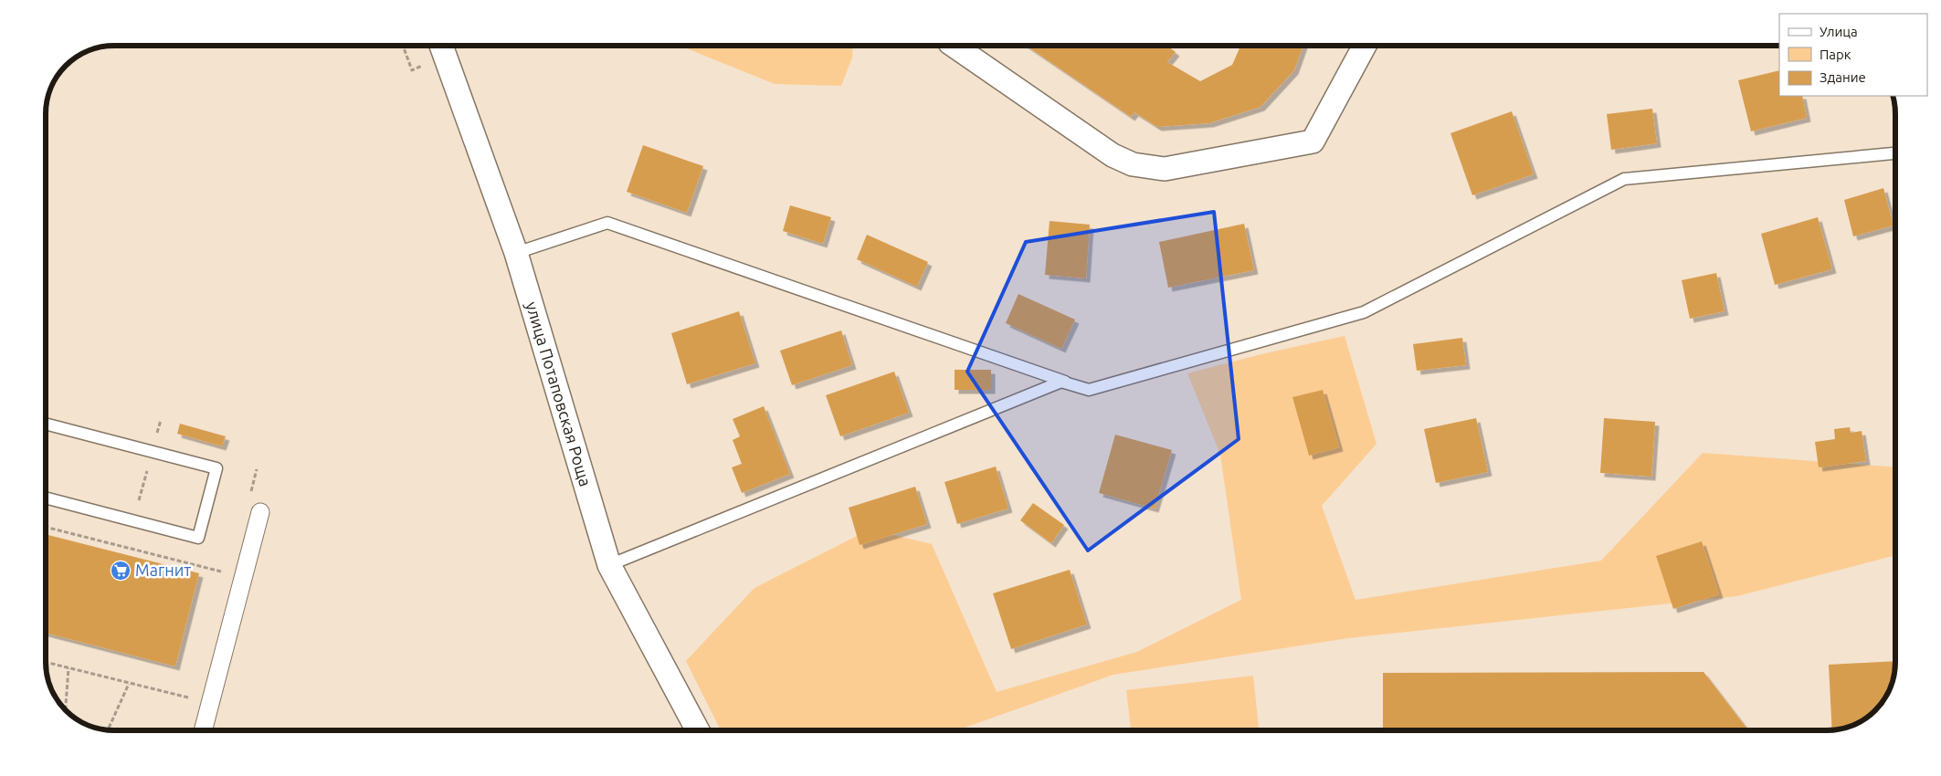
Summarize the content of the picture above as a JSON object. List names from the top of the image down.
{
  "streets": {
    "street": ["улица Потаповская Роща"]
  },
  "places": {
    "supermarket": ["Магнит"]
  },
  "legend": ["Улица", "Парк", "Здание"]
}
